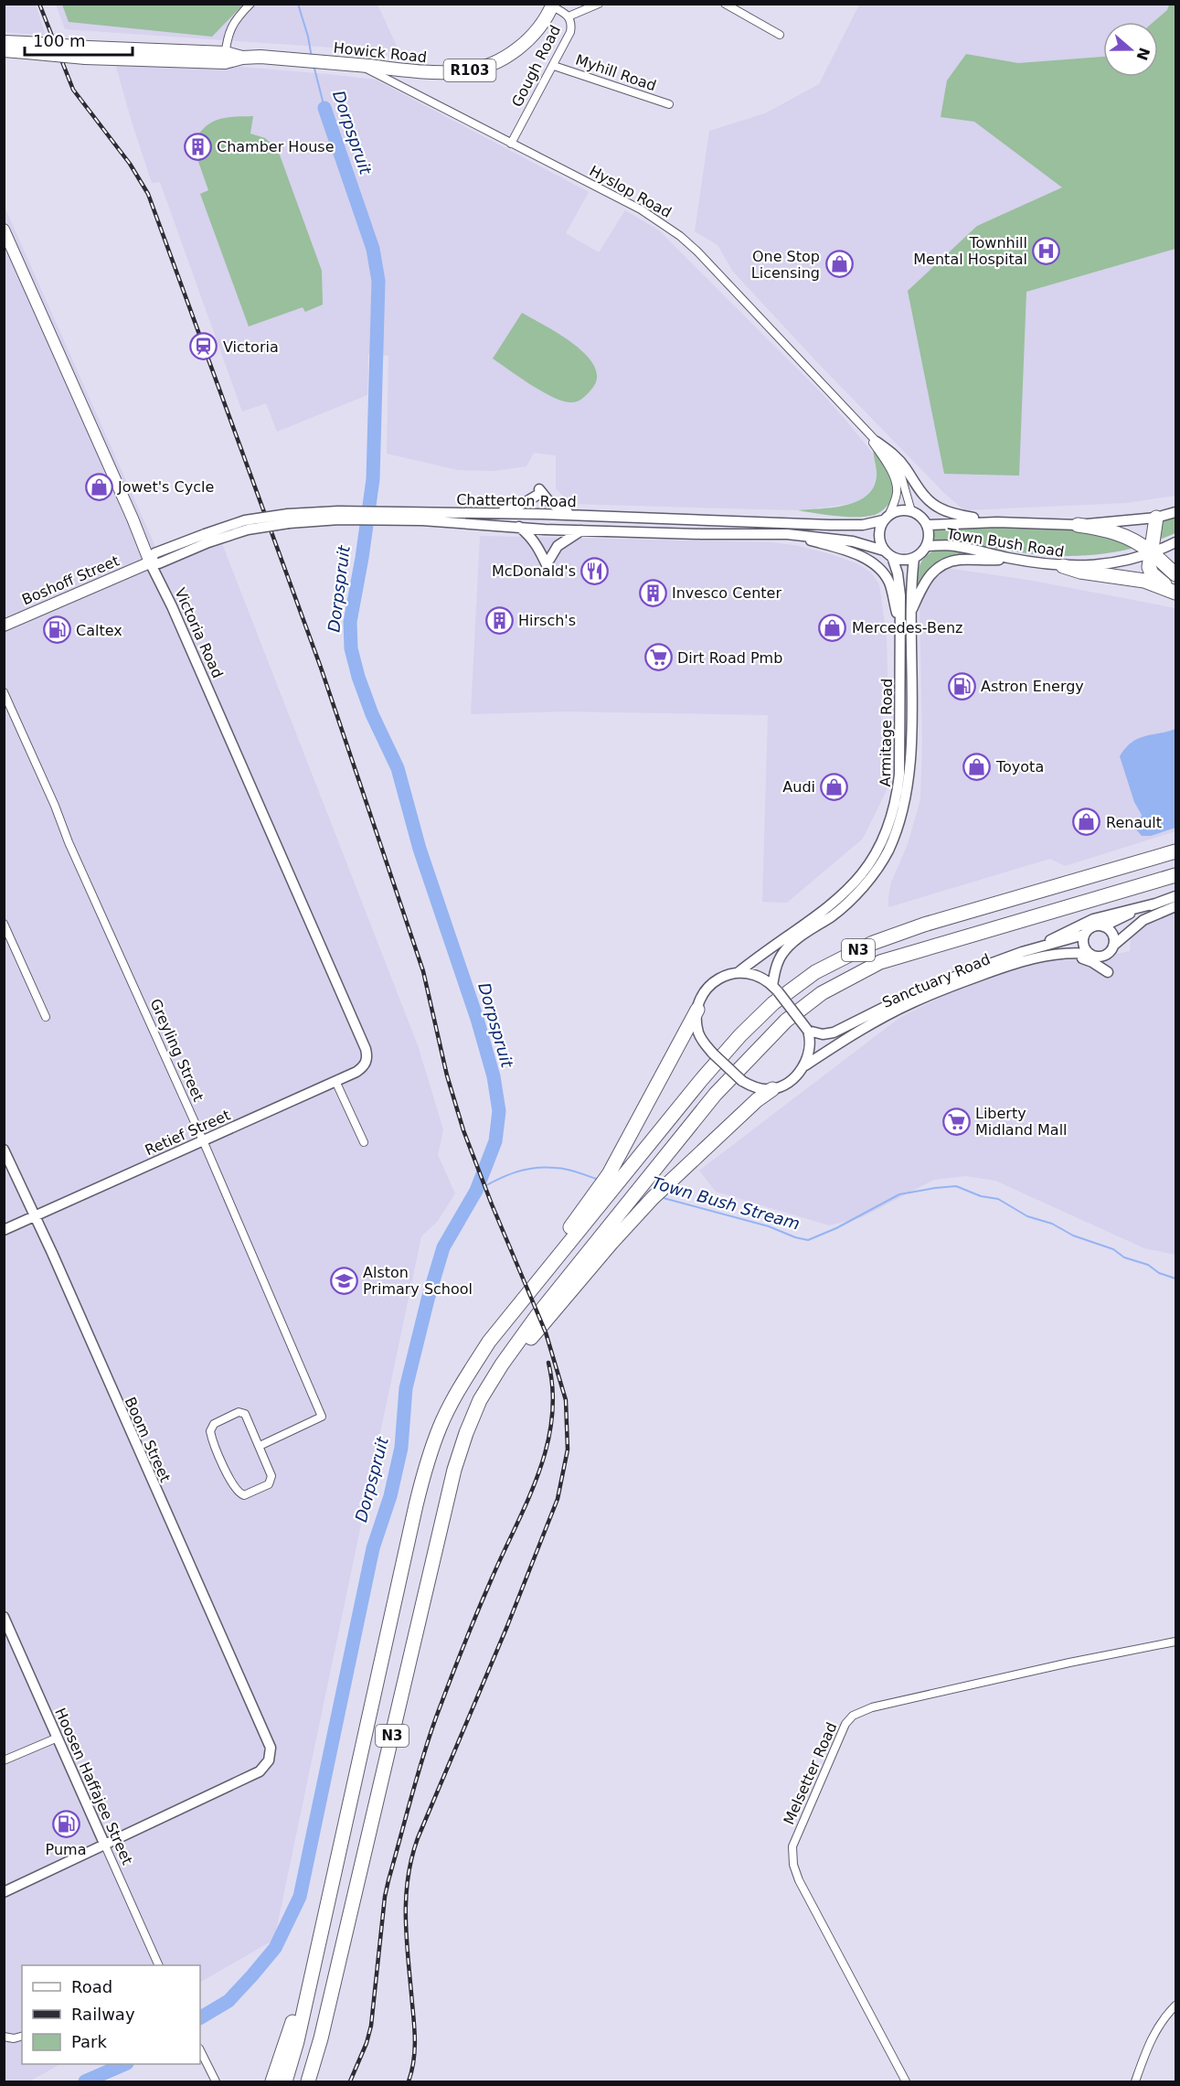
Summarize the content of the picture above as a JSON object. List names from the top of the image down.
{
  "streets": {
    "highway": ["N3"],
    "main road": [
      "Howick Road",
      "R103",
      "Boshoff Street",
      "Victoria Road"
    ],
    "street": [
      "Gough Road",
      "Myhill Road",
      "Hyslop Road",
      "Chatterton Road",
      "Town Bush Road",
      "Armitage Road",
      "Sanctuary Road",
      "Greyling Street",
      "Retief Street",
      "Boom Street",
      "Melsetter Road",
      "Hoosen Haffajee Street"
    ]
  },
  "crossings": [
    ["Howick Road", "Gough Road"],
    ["Howick Road", "Hyslop Road"],
    ["Gough Road", "Myhill Road"],
    ["Gough Road", "Hyslop Road"],
    ["Hyslop Road", "Chatterton Road"],
    ["Hyslop Road", "Town Bush Road"],
    ["Hyslop Road", "Armitage Road"],
    ["Chatterton Road", "Town Bush Road"],
    ["Chatterton Road", "Boshoff Street"],
    ["Chatterton Road", "Victoria Road"],
    ["Chatterton Road", "Armitage Road"],
    ["Town Bush Road", "Armitage Road"],
    ["Boshoff Street", "Victoria Road"],
    ["Victoria Road", "Retief Street"],
    ["Armitage Road", "Sanctuary Road"],
    ["Greyling Street", "Retief Street"],
    ["Retief Street", "Boom Street"],
    ["Boom Street", "Hoosen Haffajee Street"]
  ],
  "water": ["Dorpspruit", "Town Bush Stream"],
  "places": {
    "building": ["Chamber House", "Invesco Center", "Hirsch's"],
    "hospital": ["Townhill Mental Hospital"],
    "shop": [
      "One Stop Licensing",
      "Jowet's Cycle",
      "Mercedes-Benz",
      "Toyota",
      "Audi",
      "Renault"
    ],
    "station": ["Victoria"],
    "restaurant": ["McDonald's"],
    "fuel station": ["Caltex", "Astron Energy", "Puma"],
    "supermarket": ["Dirt Road Pmb", "Liberty Midland Mall"],
    "school or university": ["Alston Primary School"]
  },
  "legend": ["Road", "Railway", "Park"],
  "scale_bar": "100 m",
  "north": "right"
}
